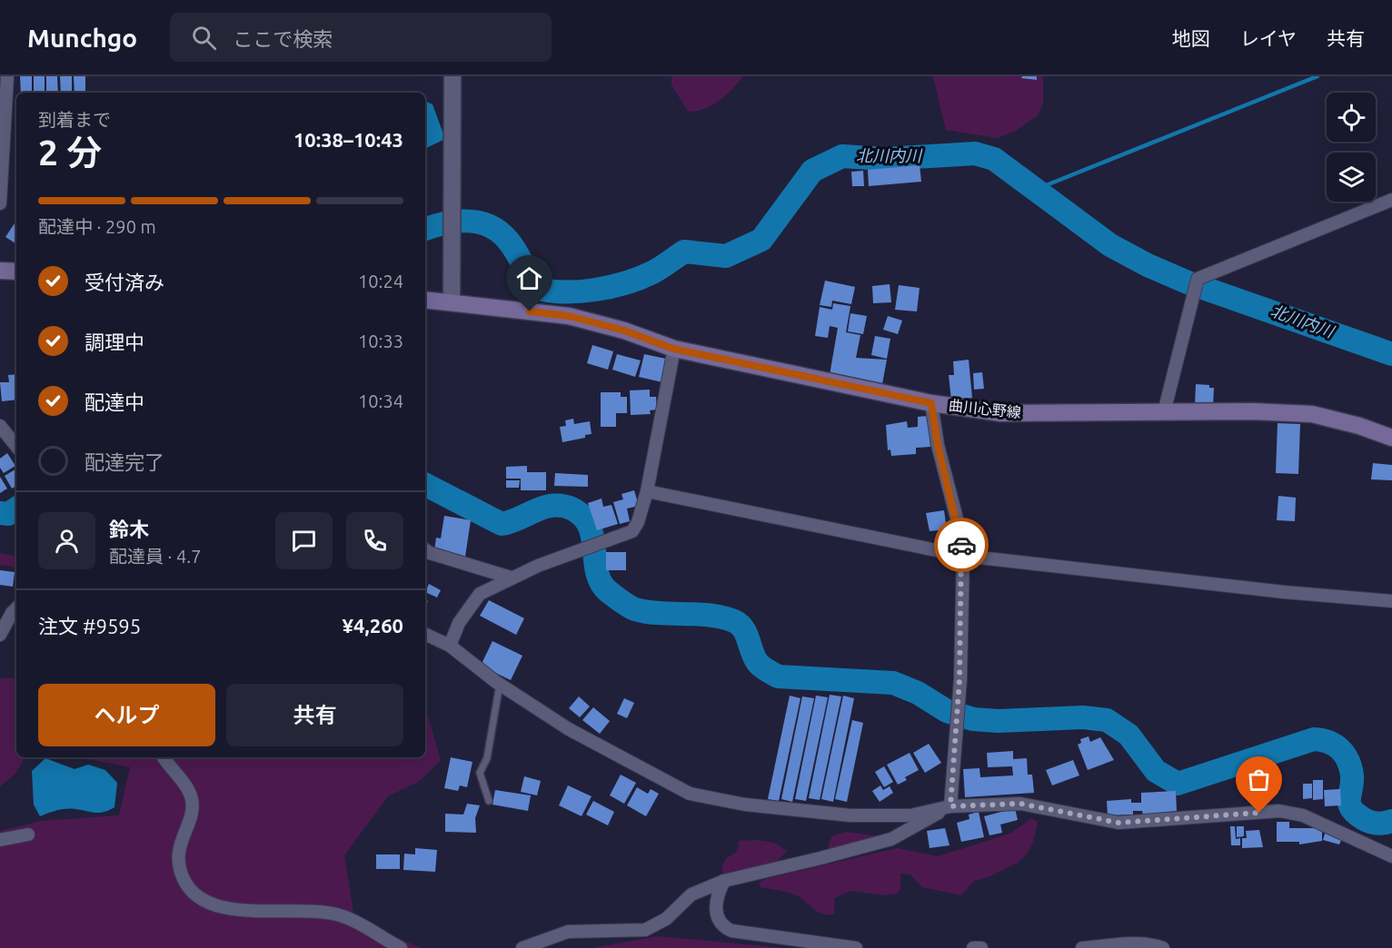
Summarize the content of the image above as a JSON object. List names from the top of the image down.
{
  "streets": {
    "main road": ["曲川心野線"]
  },
  "water": ["北川内川"],
  "page": {
    "header": "Munchgo",
    "search": "ここで検索",
    "nav": ["地図", "レイヤ", "共有"],
    "heading": ["2 分", "到着まで", "10:38–10:43"],
    "panel": [
      "鈴木",
      "配達員 · 4.7",
      "注文 #9595",
      "¥4,260"
    ],
    "bar": "配達中 · 290 m",
    "list": [
      ["受付済み", "10:24"],
      ["調理中", "10:33"],
      ["配達中", "10:34"],
      "配達完了"
    ],
    "buttons": ["ヘルプ", "共有"]
  }
}
